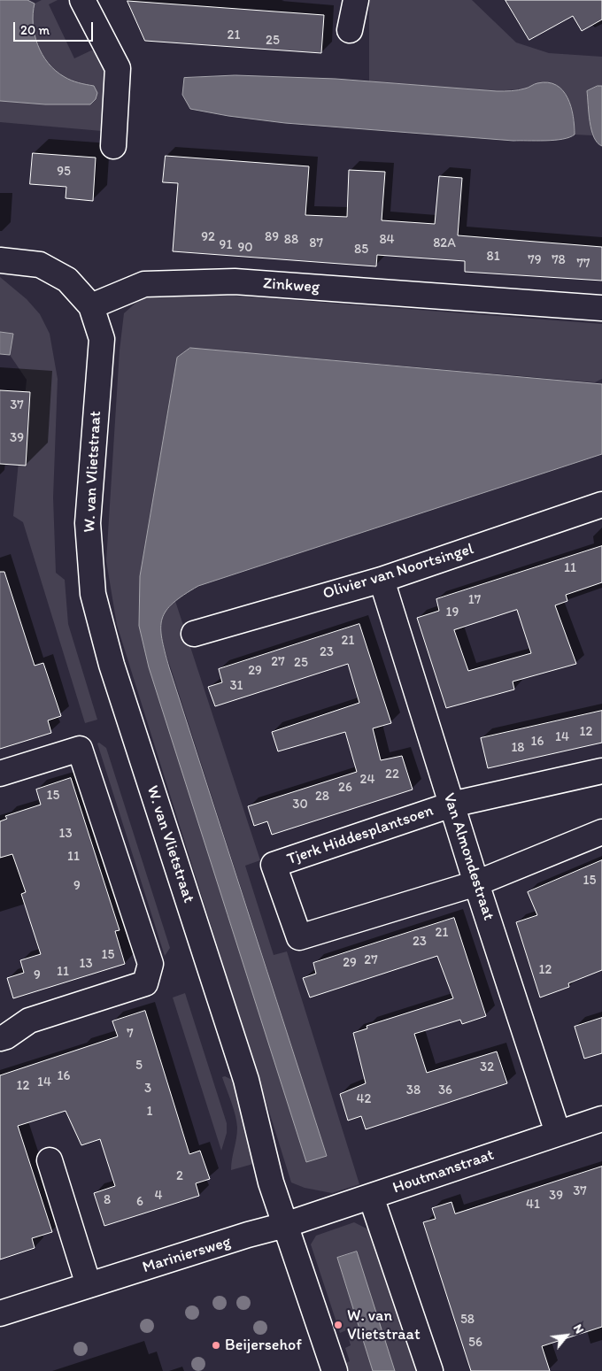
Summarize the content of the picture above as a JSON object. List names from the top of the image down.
{
  "streets": {
    "street": [
      "Zinkweg",
      "W. van Vlietstraat",
      "Olivier van Noortsingel",
      "Tjerk Hiddesplantsoen",
      "Van Almondestraat",
      "Houtmanstraat",
      "Mariniersweg"
    ]
  },
  "crossings": [
    ["Zinkweg", "W. van Vlietstraat"],
    ["W. van Vlietstraat", "Houtmanstraat"],
    ["W. van Vlietstraat", "Mariniersweg"],
    ["Olivier van Noortsingel", "Van Almondestraat"],
    ["Tjerk Hiddesplantsoen", "Van Almondestraat"],
    ["Van Almondestraat", "Houtmanstraat"],
    ["Houtmanstraat", "Mariniersweg"]
  ],
  "places": ["W. van Vlietstraat", "Beijersehof"],
  "house_numbers": [
    "21",
    "25",
    "95",
    "92",
    "89",
    "88",
    "84",
    "87",
    "82A",
    "91",
    "90",
    "85",
    "81",
    "79",
    "78",
    "77",
    "37",
    "39",
    "11",
    "17",
    "19",
    "21",
    "23",
    "27",
    "25",
    "29",
    "31",
    "12",
    "14",
    "16",
    "18",
    "22",
    "24",
    "26",
    "15",
    "28",
    "30",
    "13",
    "11",
    "15",
    "9",
    "21",
    "23",
    "15",
    "27",
    "29",
    "13",
    "12",
    "11",
    "9",
    "7",
    "5",
    "32",
    "16",
    "14",
    "12",
    "3",
    "38",
    "36",
    "42",
    "1",
    "2",
    "37",
    "4",
    "39",
    "8",
    "6",
    "41",
    "58",
    "56"
  ],
  "scale_bar": "20 m",
  "north": "top right"
}
